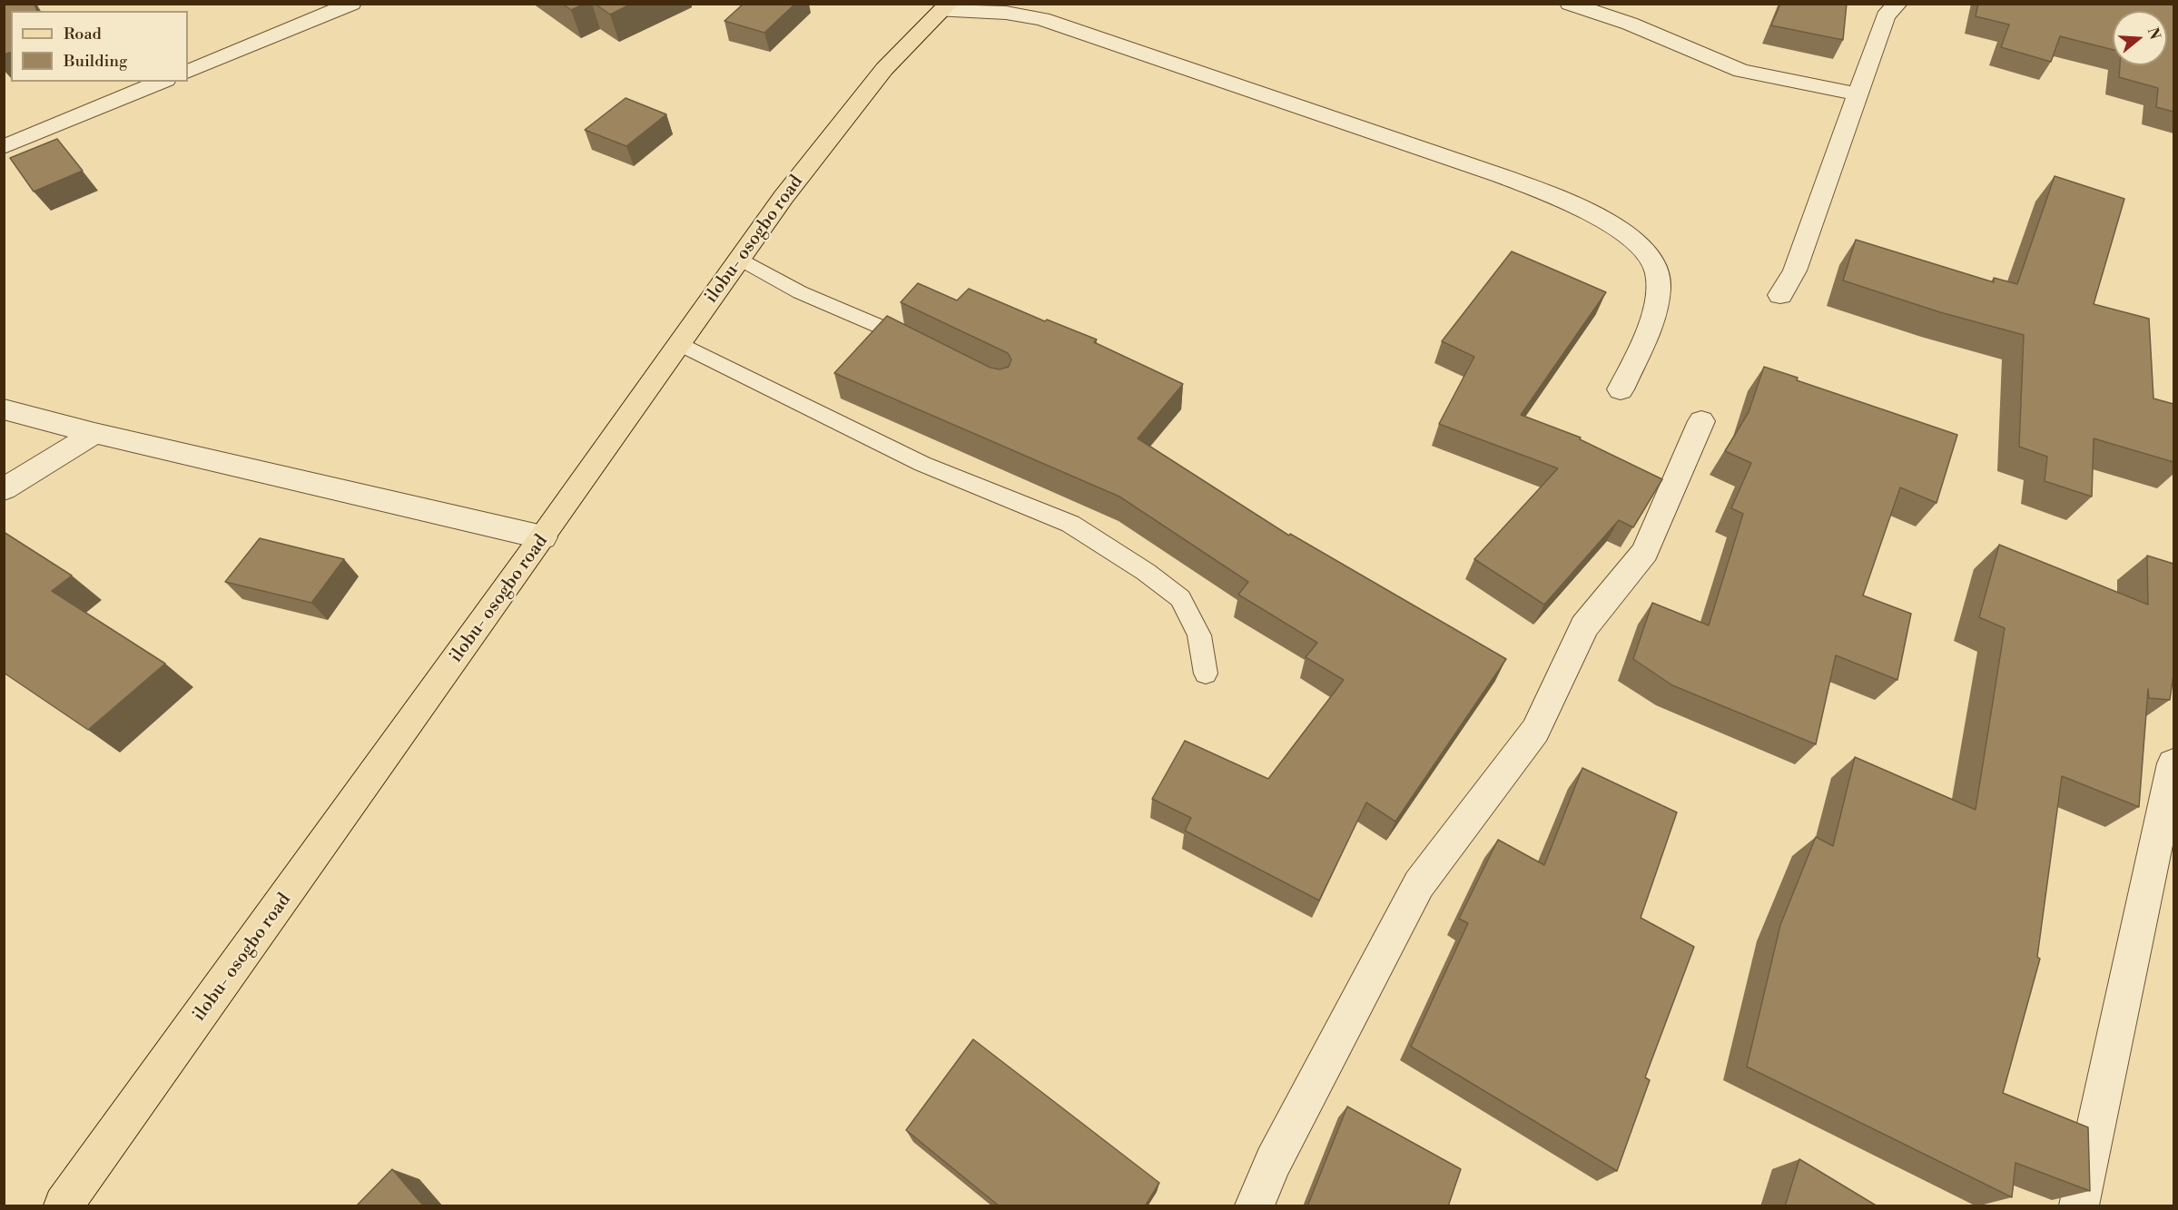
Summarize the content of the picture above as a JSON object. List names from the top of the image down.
{
  "streets": {
    "main road": ["ilobu- osogbo road"]
  },
  "legend": ["Road", "Building"],
  "north": "right"
}
